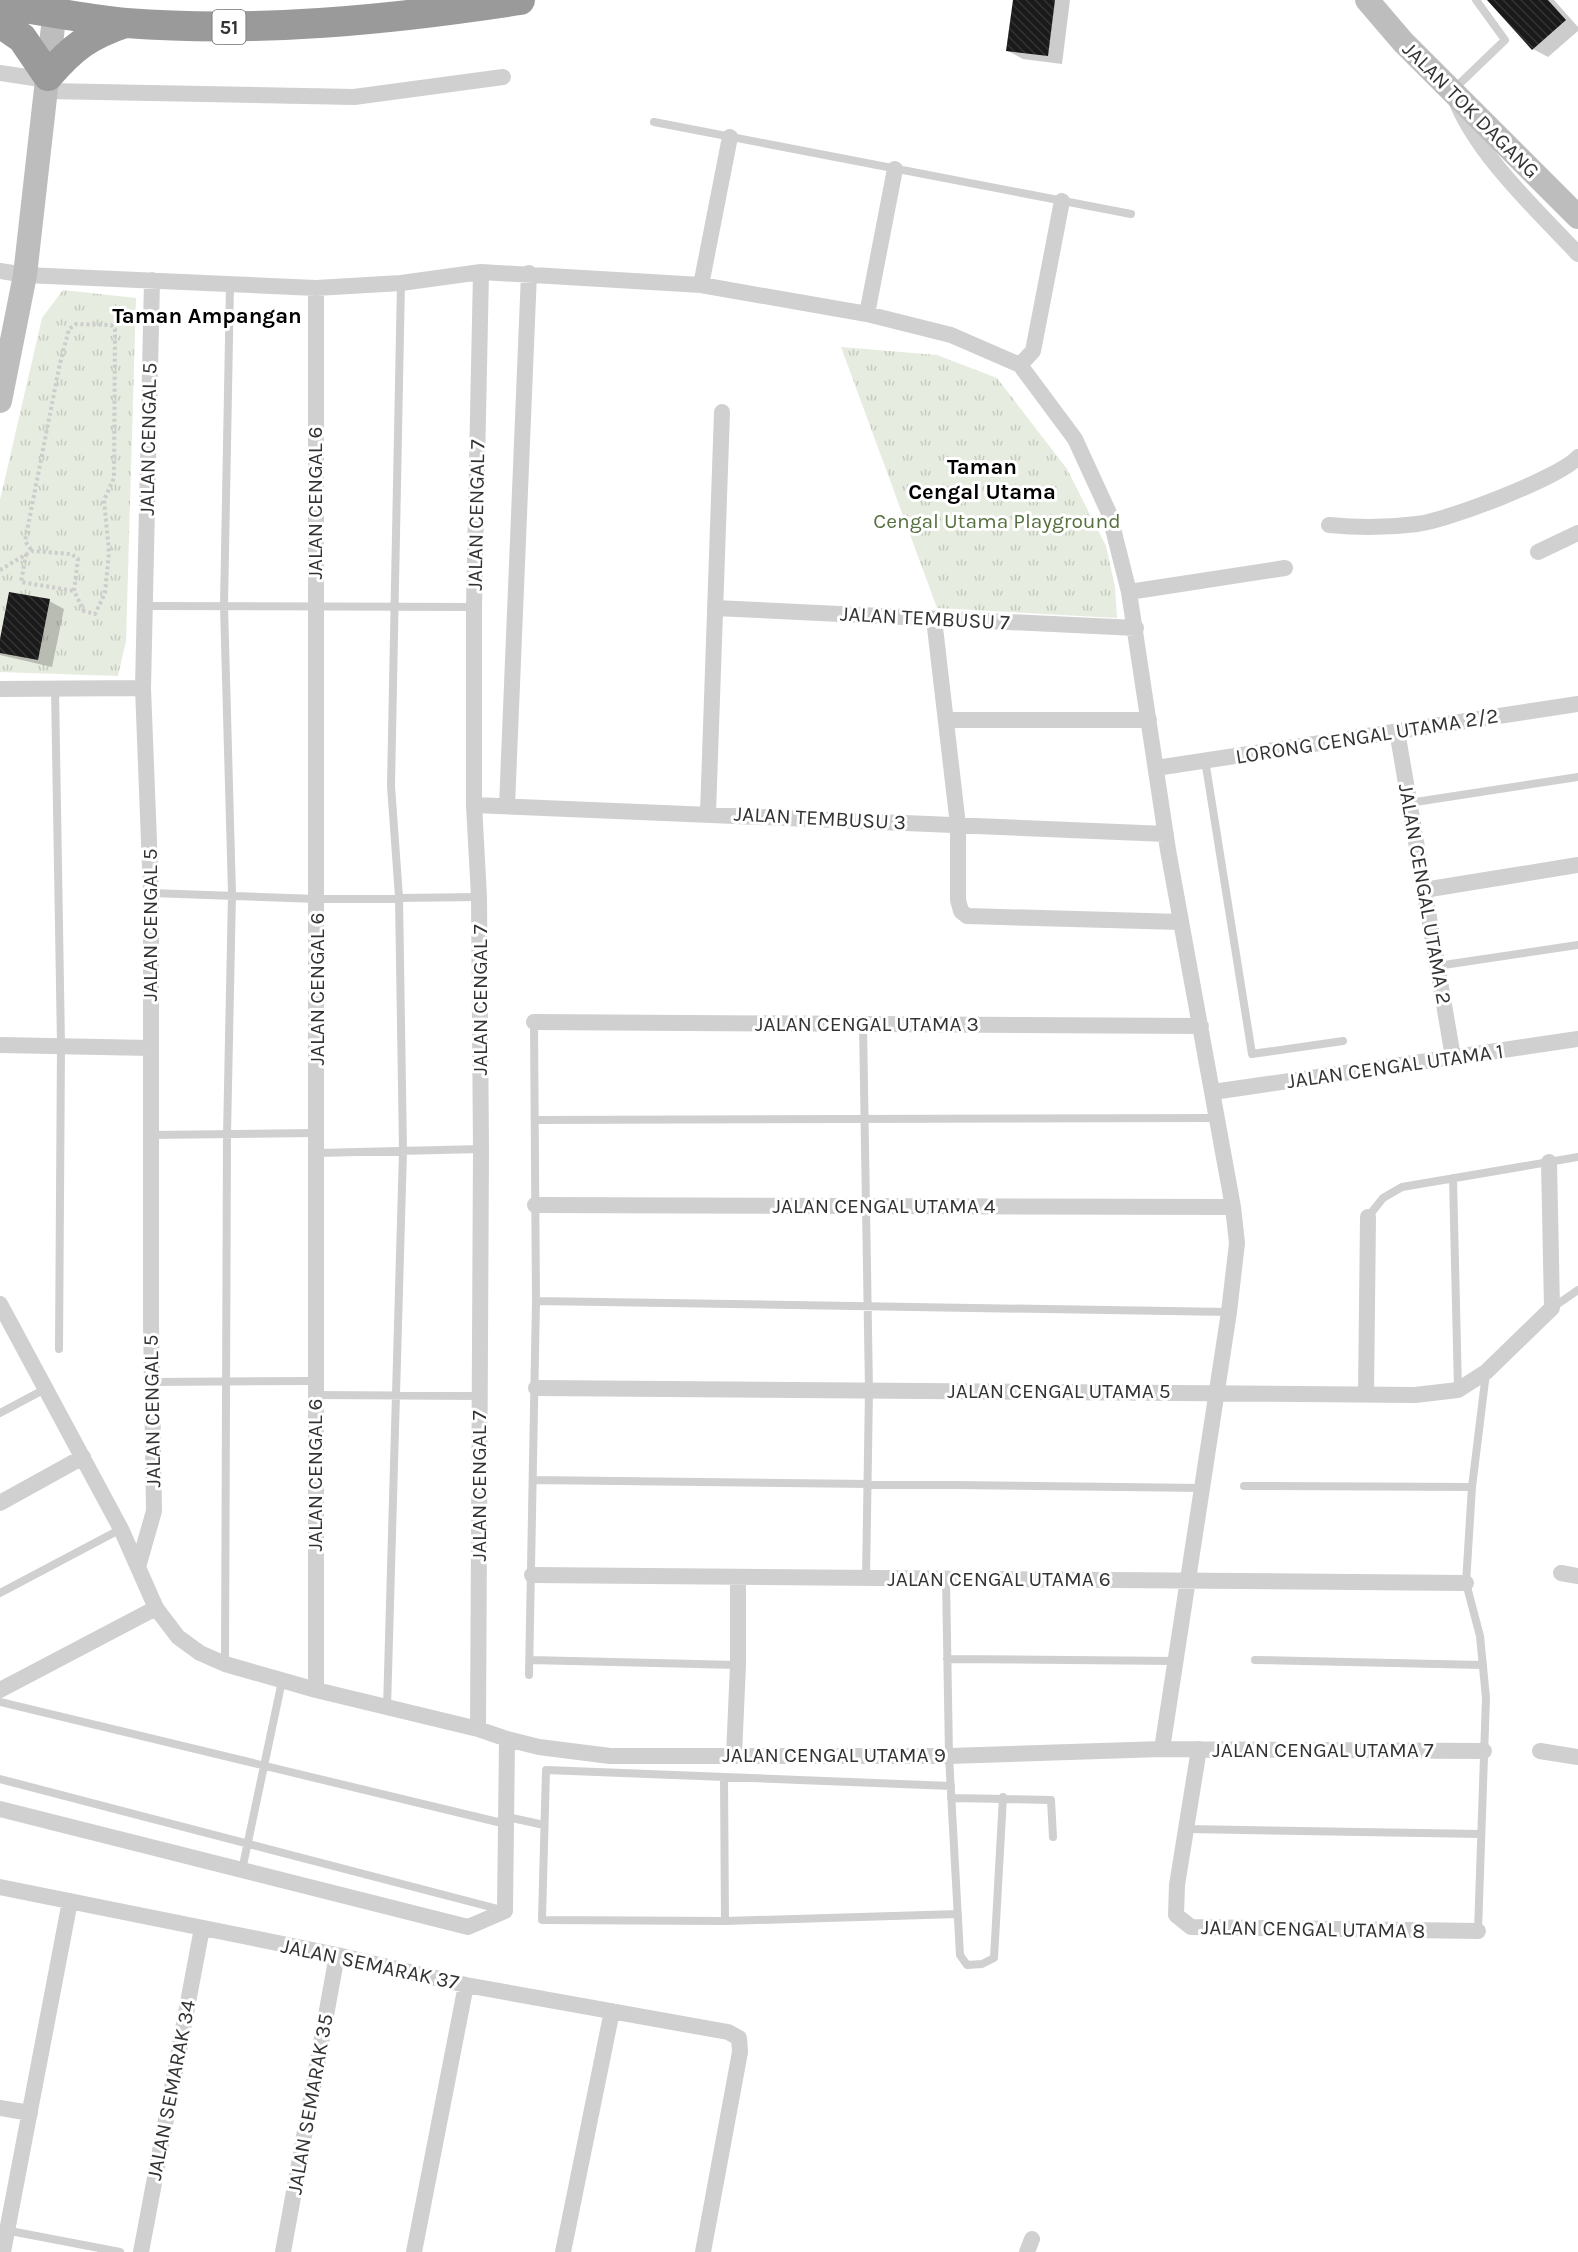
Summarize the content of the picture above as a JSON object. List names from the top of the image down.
{
  "streets": {
    "highway": ["51"],
    "street": [
      "JALAN TOK DAGANG",
      "JALAN CENGAL 5",
      "JALAN CENGAL 6",
      "JALAN CENGAL 7",
      "JALAN TEMBUSU 7",
      "LORONG CENGAL UTAMA 2/2",
      "JALAN TEMBUSU 3",
      "JALAN CENGAL UTAMA 2",
      "JALAN CENGAL UTAMA 3",
      "JALAN CENGAL UTAMA 1",
      "JALAN CENGAL UTAMA 4",
      "JALAN CENGAL UTAMA 5",
      "JALAN CENGAL UTAMA 6",
      "JALAN CENGAL UTAMA 7",
      "JALAN CENGAL UTAMA 9",
      "JALAN CENGAL UTAMA 8",
      "JALAN SEMARAK 37",
      "JALAN SEMARAK 34",
      "JALAN SEMARAK 35"
    ]
  },
  "crossings": [
    ["JALAN CENGAL 5", "JALAN CENGAL UTAMA 9"],
    ["JALAN CENGAL 6", "JALAN CENGAL UTAMA 9"],
    ["JALAN CENGAL 7", "JALAN TEMBUSU 3"],
    ["JALAN CENGAL 7", "JALAN CENGAL UTAMA 9"],
    ["LORONG CENGAL UTAMA 2/2", "JALAN CENGAL UTAMA 2"],
    ["JALAN CENGAL UTAMA 2", "JALAN CENGAL UTAMA 1"],
    ["JALAN CENGAL UTAMA 7", "JALAN CENGAL UTAMA 9"],
    ["JALAN CENGAL UTAMA 7", "JALAN CENGAL UTAMA 8"],
    ["JALAN SEMARAK 37", "JALAN SEMARAK 34"],
    ["JALAN SEMARAK 37", "JALAN SEMARAK 35"]
  ],
  "districts": ["Taman Ampangan", "Taman Cengal Utama"],
  "parks": ["Cengal Utama Playground"]
}
